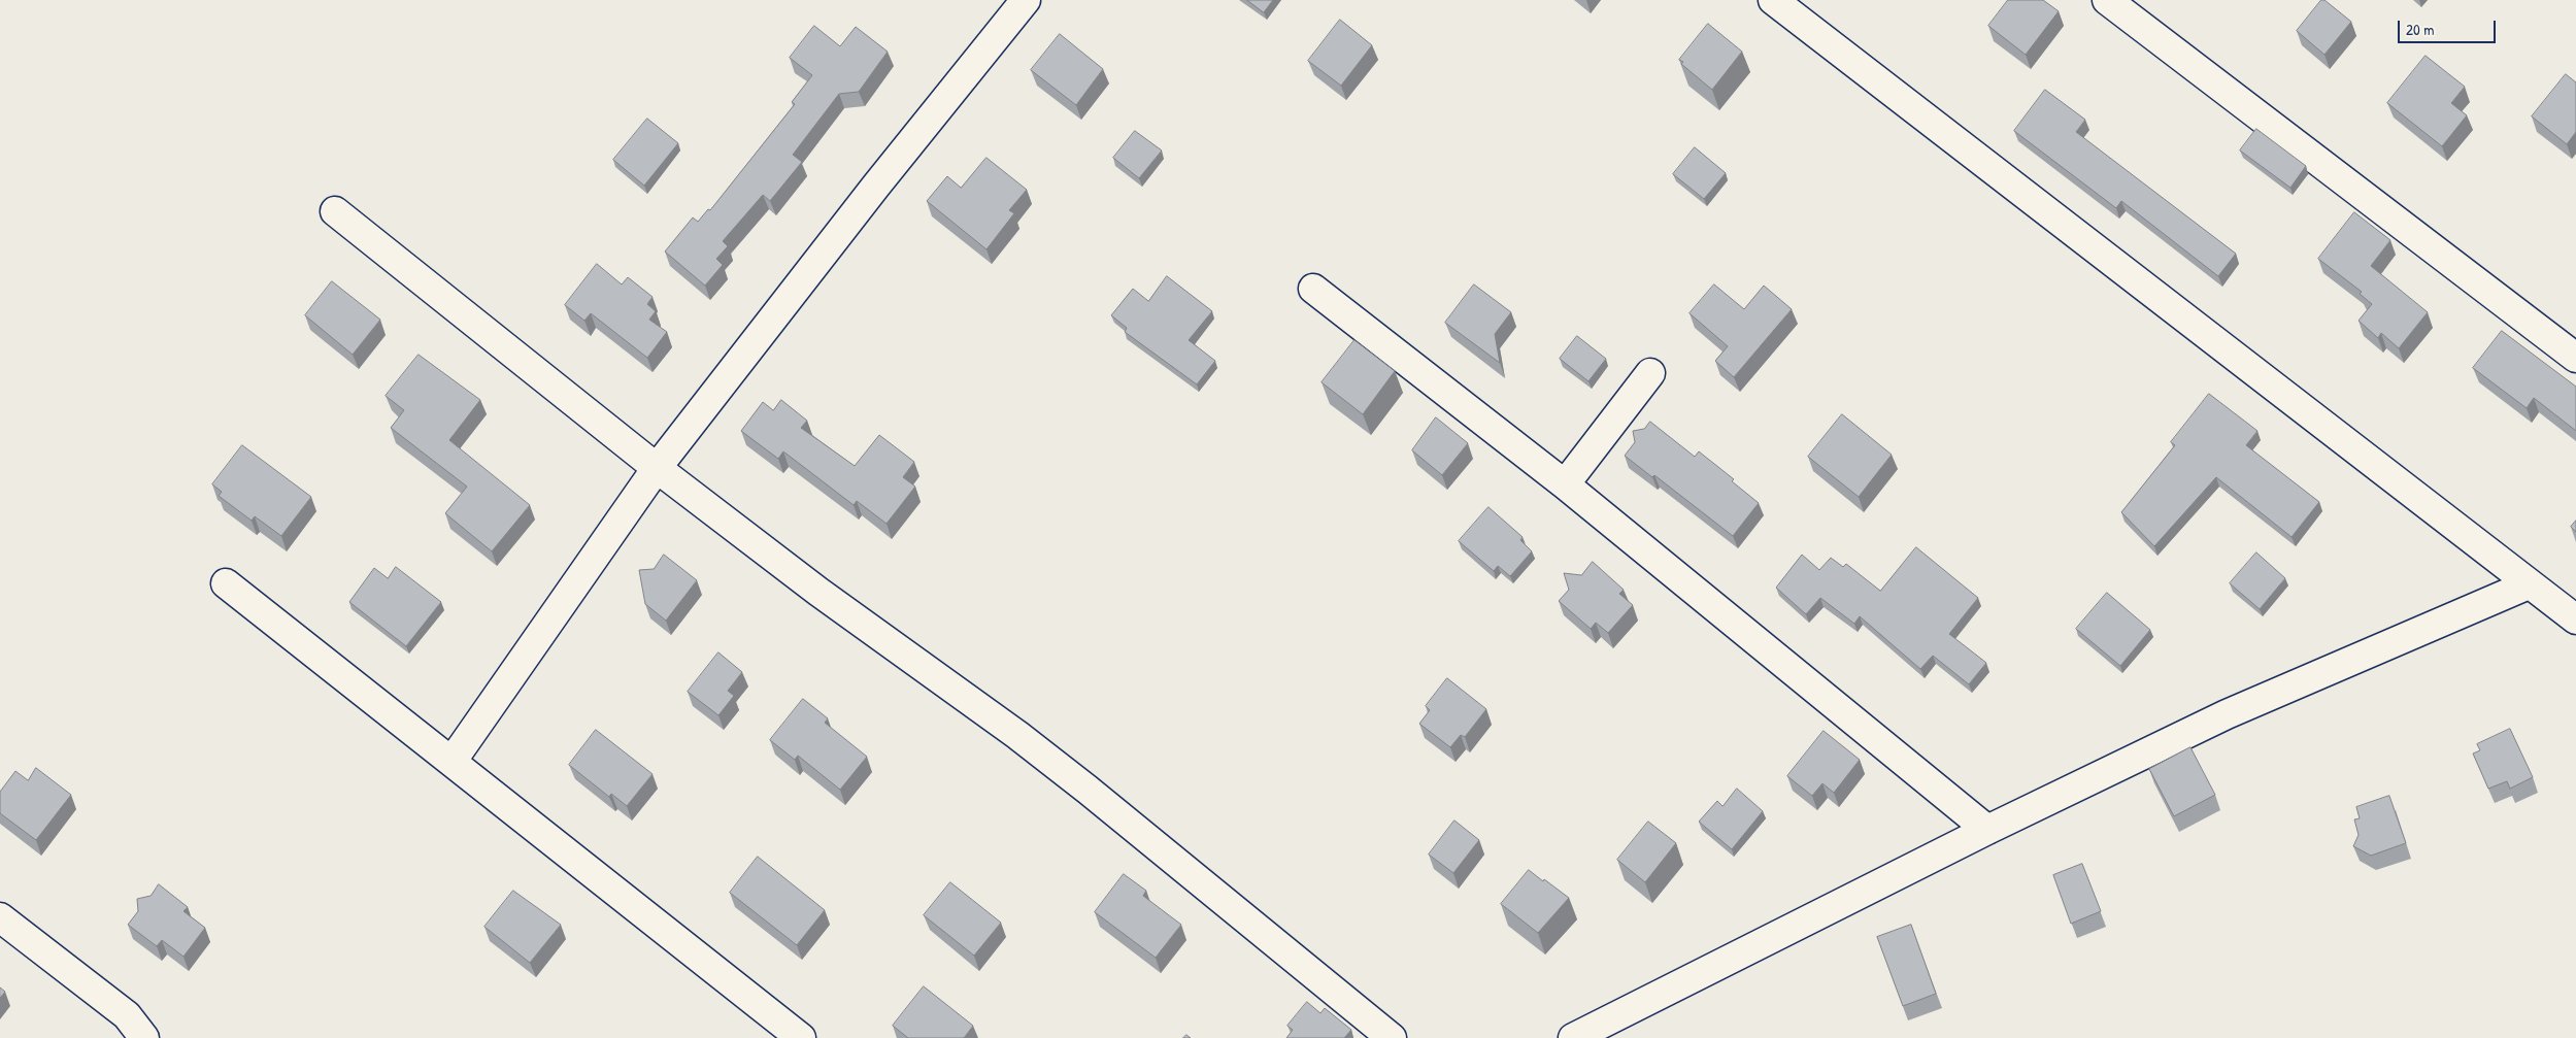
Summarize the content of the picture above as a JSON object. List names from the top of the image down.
{
  "scale_bar": "20 m"
}
